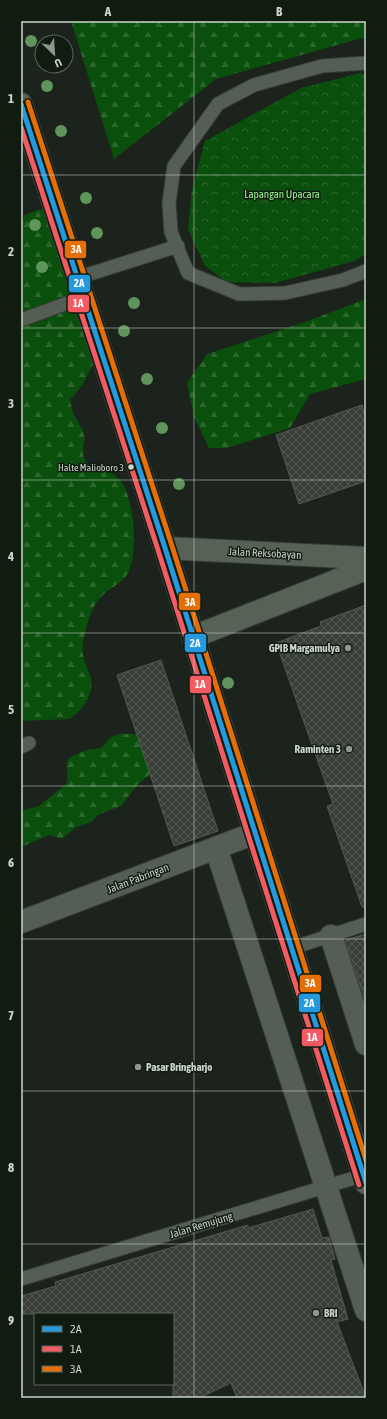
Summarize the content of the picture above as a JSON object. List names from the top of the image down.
{
  "streets": {
    "main road": ["Jalan Reksobayan"],
    "street": ["Jalan Pabringan"],
    "lane": ["Jalan Remujung"]
  },
  "parks": ["Lapangan Upacara"],
  "places": [
    "Halte Malioboro 3",
    "GPIB Margamulya",
    "Raminten 3",
    "Pasar Bringharjo",
    "BRI"
  ],
  "lines": ["transit line 3A", "transit line 2A", "transit line 1A"],
  "legend": ["2A", "1A", "3A"],
  "north": "bottom right",
  "grid": {
    "columns": ["A", "B"],
    "rows": [
      "1",
      "2",
      "3",
      "4",
      "5",
      "6",
      "7",
      "8",
      "9"
    ]
  }
}
